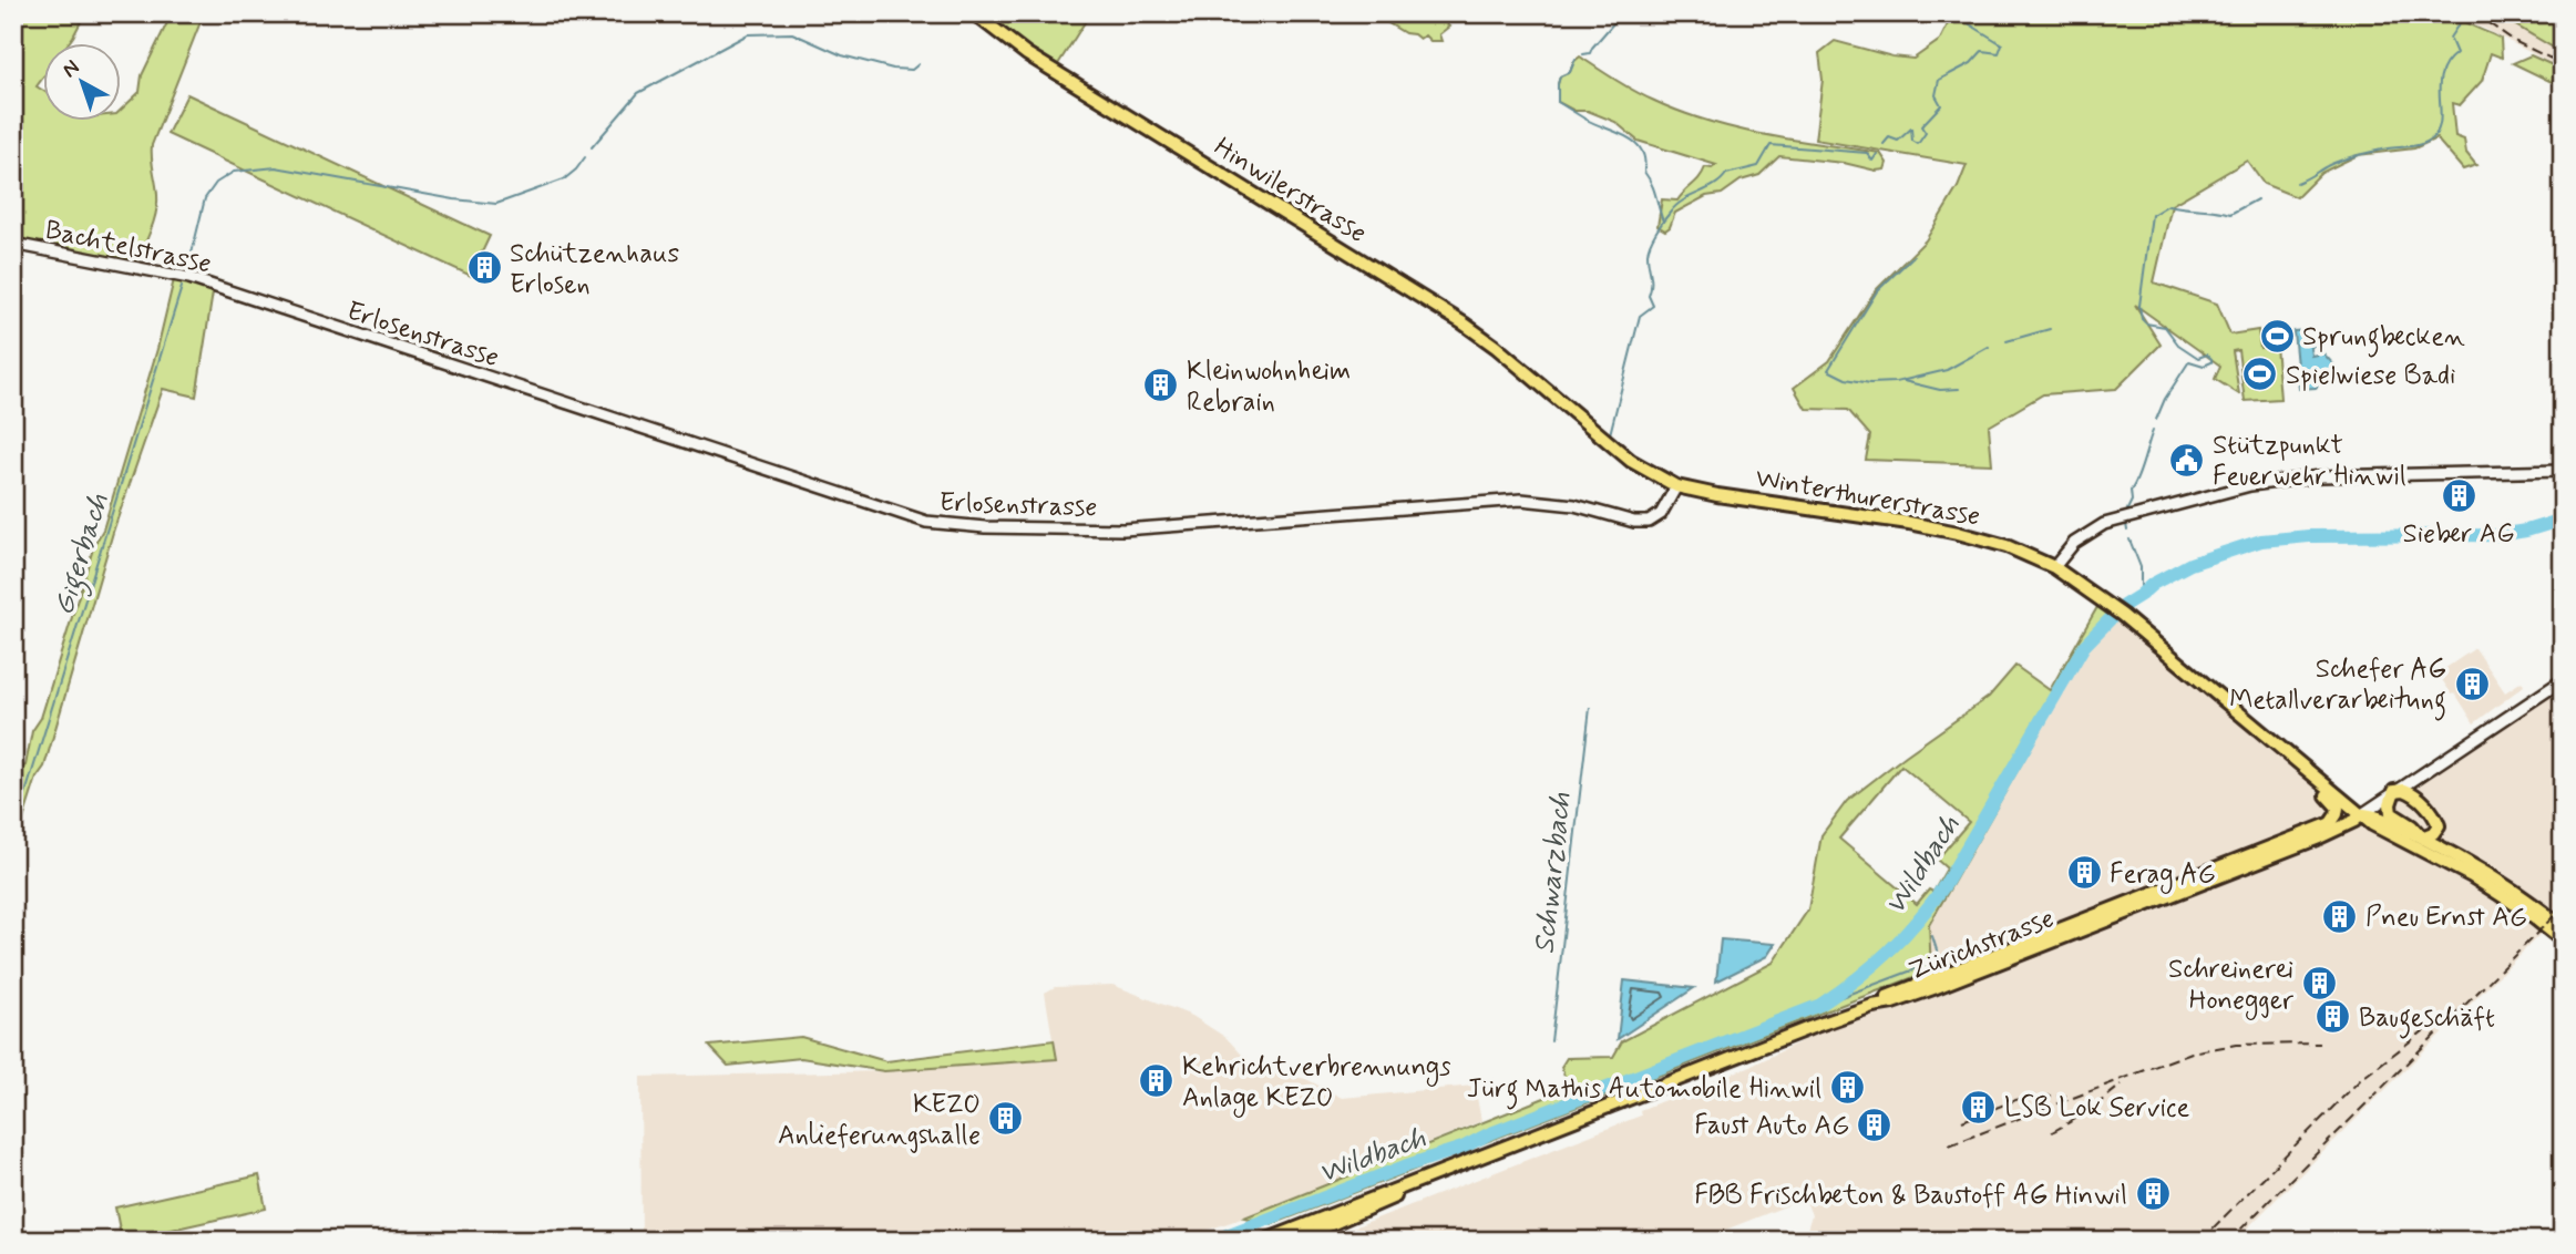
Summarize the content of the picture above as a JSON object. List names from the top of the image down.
{
  "streets": {
    "main road": ["Hinwilerstrasse", "Winterthurerstrasse", "Zürichstrasse"],
    "street": ["Bachtelstrasse", "Erlosenstrasse"]
  },
  "crossings": [
    ["Hinwilerstrasse", "Winterthurerstrasse"],
    ["Bachtelstrasse", "Erlosenstrasse"],
    ["Erlosenstrasse", "Winterthurerstrasse"],
    ["Winterthurerstrasse", "Zürichstrasse"]
  ],
  "water": ["Gigerbach", "Wildbach", "Schwarzbach"],
  "places": {
    "building": [
      "Schützenhaus Erlosen",
      "Kleinwohnheim Rebrain",
      "Sieber AG",
      "Schefer AG Metallverarbeitung",
      "Ferag AG",
      "Pneu Ernst AG",
      "Schreinerei Honegger",
      "Baugeschäft",
      "Kehrichtverbrennungs Anlage KEZO",
      "Jürg Mathis Automobile Hinwil",
      "LSB Lok Service",
      "KEZO Anlieferungshalle",
      "Faust Auto AG",
      "FBB Frischbeton & Baustoff AG Hinwil"
    ],
    "sports": ["Sprungbecken", "Spielwiese Badi"],
    "public building": ["Stützpunkt Feuerwehr Hinwil"]
  },
  "north": "top left"
}
